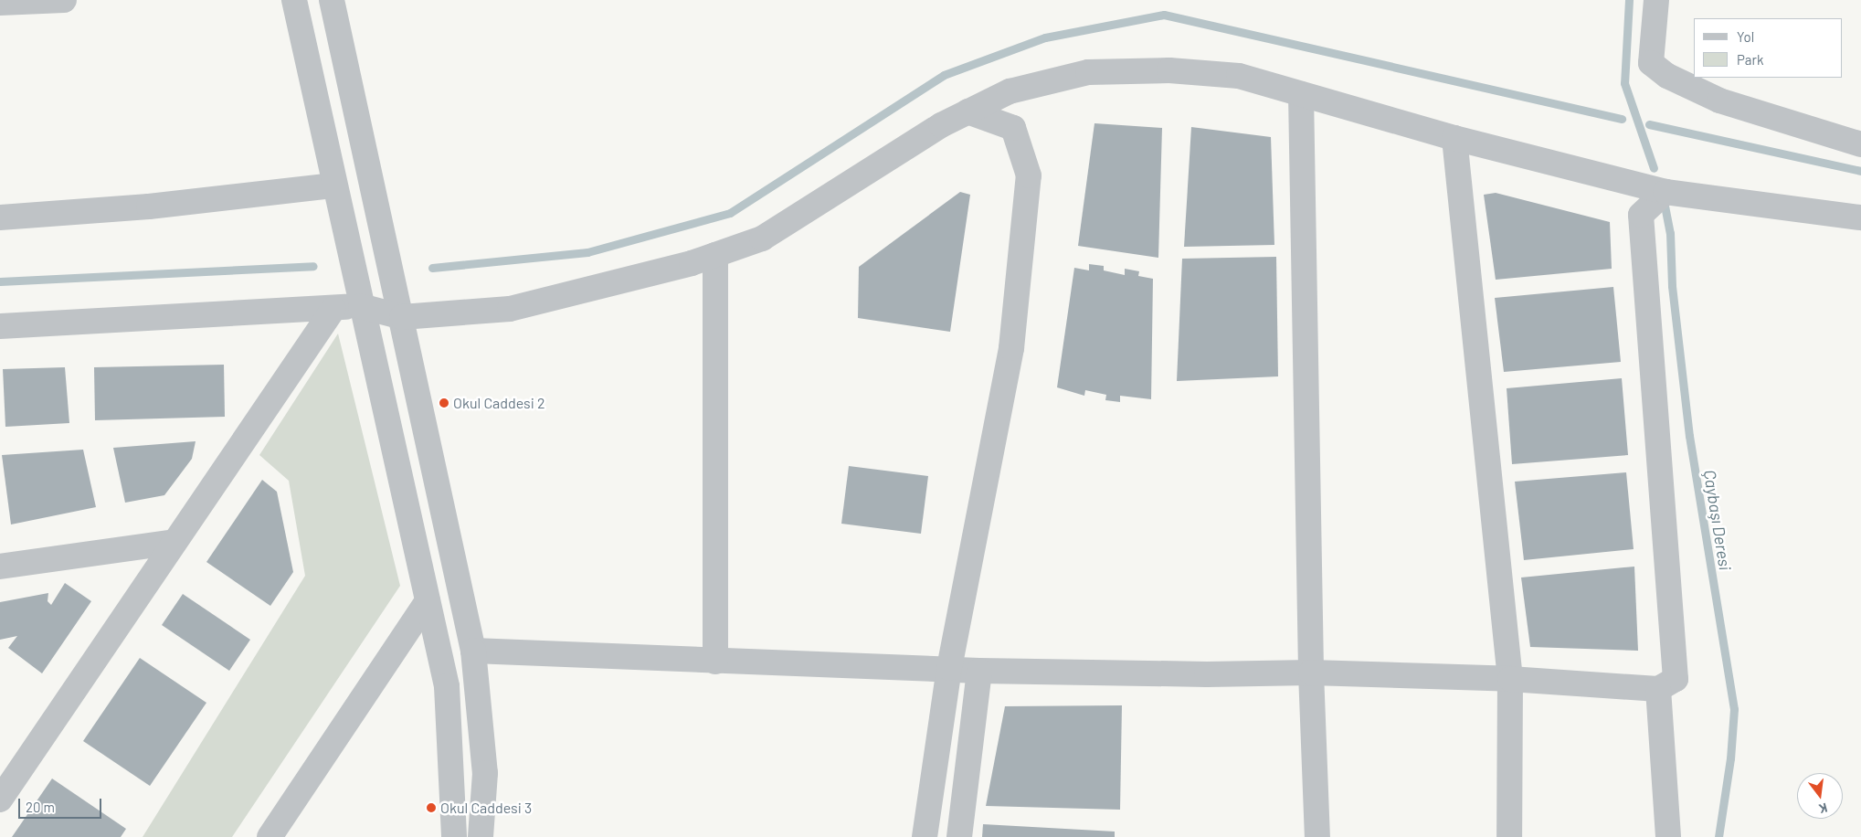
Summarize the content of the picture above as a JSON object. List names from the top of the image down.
{
  "water": ["Çaybaşı Deresi"],
  "places": ["Okul Caddesi 2", "Okul Caddesi 3"],
  "legend": ["Yol", "Park"],
  "scale_bar": "20 m",
  "north": "bottom"
}
